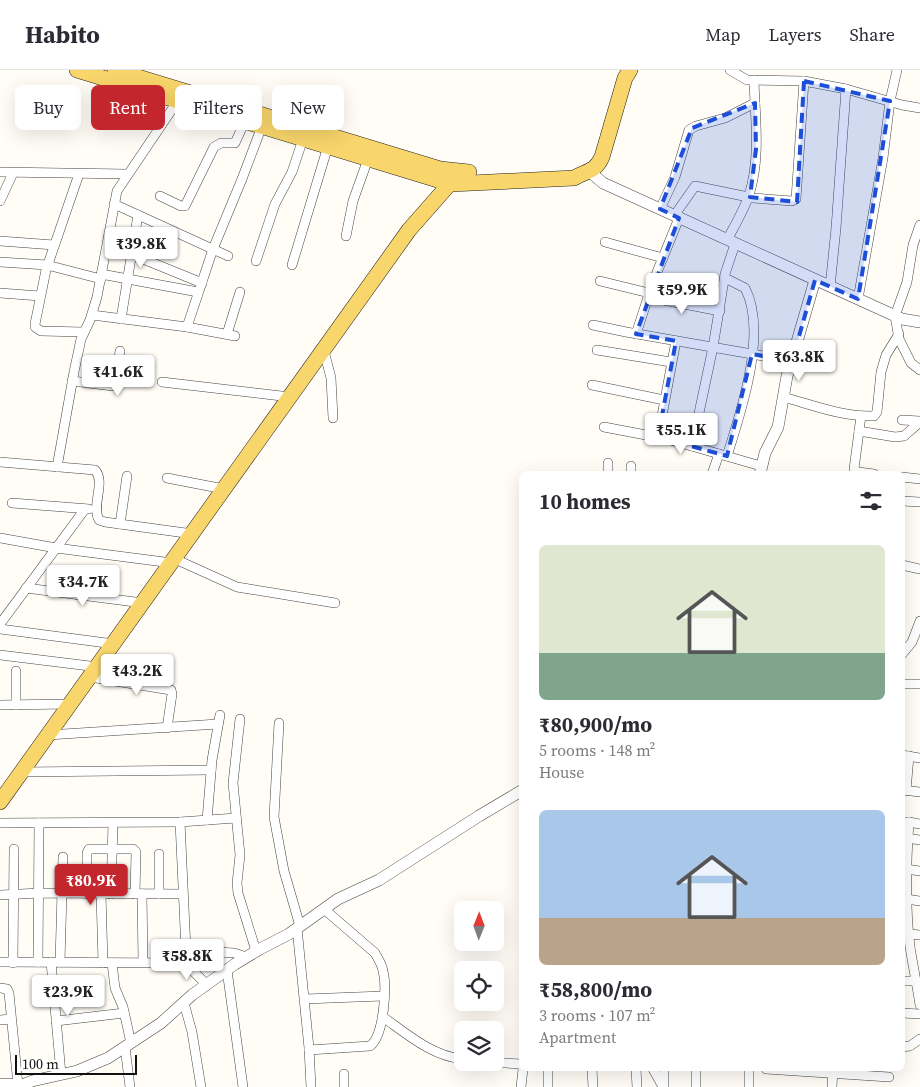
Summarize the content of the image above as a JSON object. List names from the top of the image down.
{
  "scale_bar": "100 m",
  "north": "top",
  "page": {
    "header": "Habito",
    "nav": ["Map", "Layers", "Share"],
    "chip": [
      "Buy",
      "Rent",
      "Filters",
      "New"
    ],
    "price": [
      "₹39.8K",
      "₹59.9K",
      "₹63.8K",
      "₹41.6K",
      "₹55.1K",
      "₹34.7K",
      "₹43.2K",
      "₹80.9K",
      "₹58.8K",
      "₹23.9K"
    ],
    "heading": "10 homes",
    "list": [
      {
        "name": "₹80,900/mo",
        "note": "5 rooms · 148 m² · House"
      },
      {
        "name": "₹58,800/mo",
        "note": "3 rooms · 107 m² · Apartment"
      }
    ],
    "scale": "100 m"
  }
}
